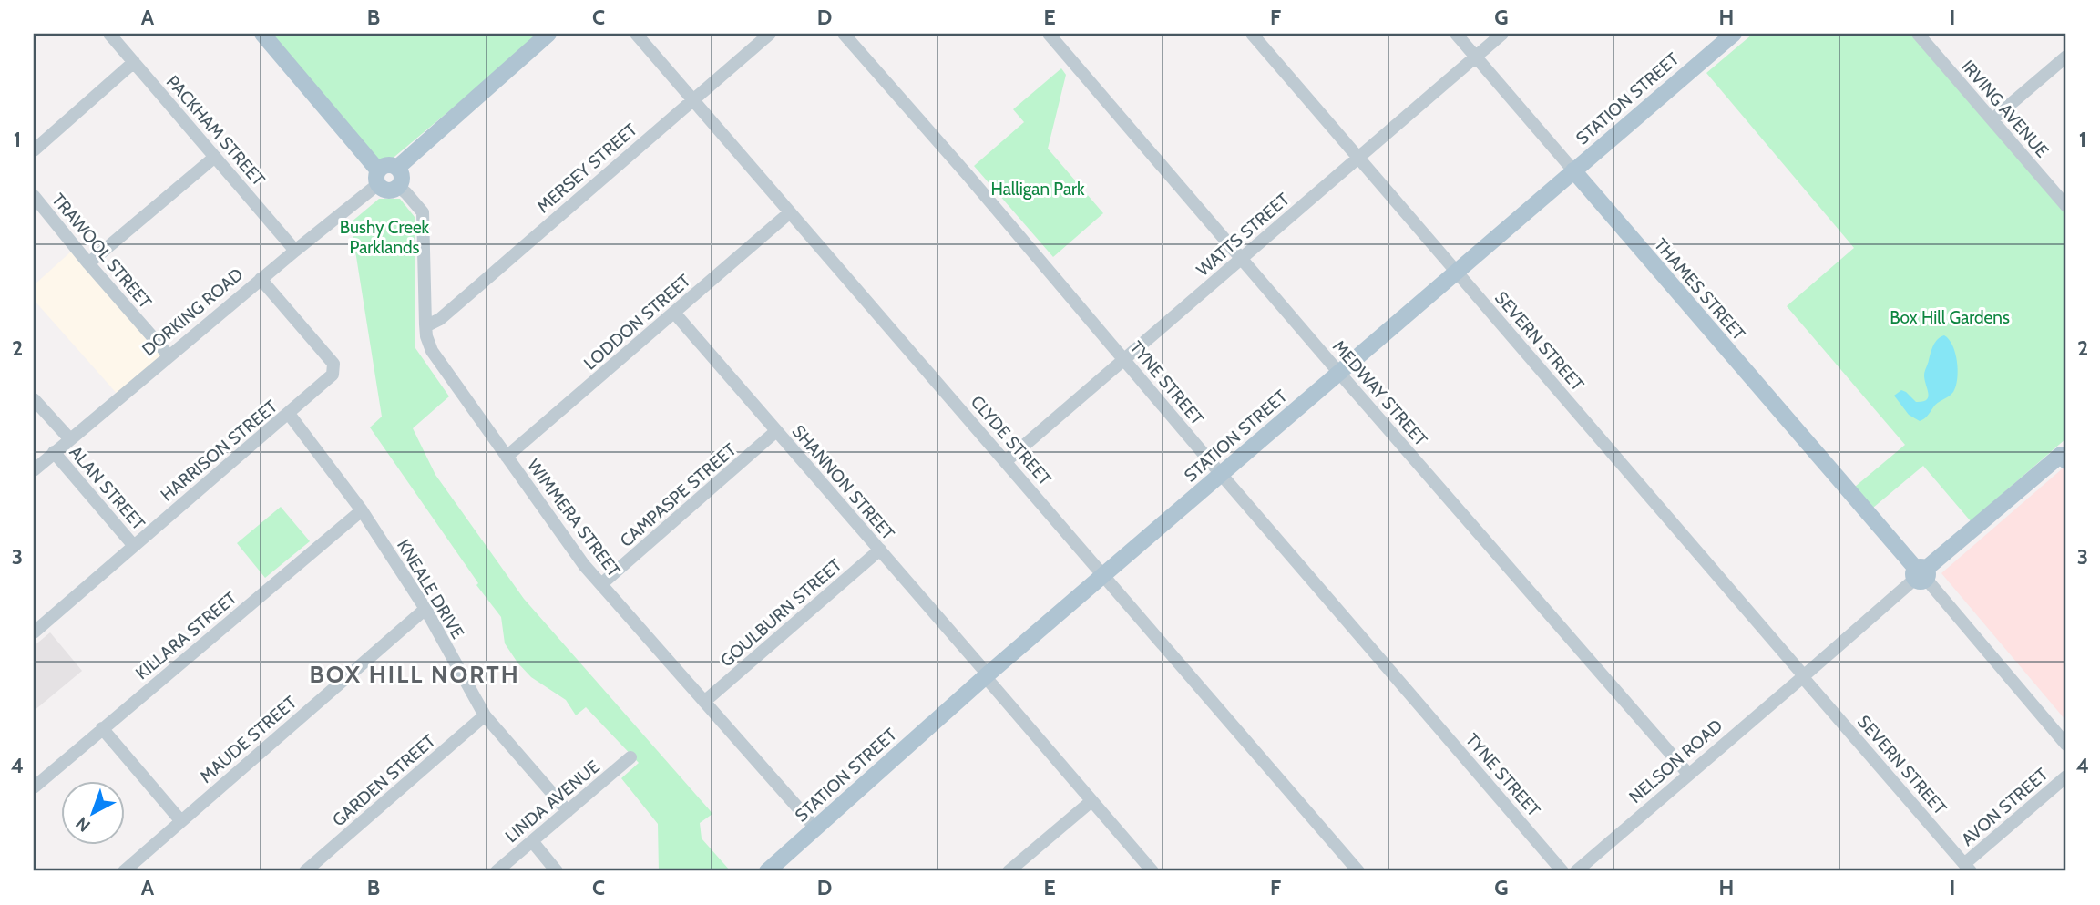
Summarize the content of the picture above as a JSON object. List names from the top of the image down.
{
  "streets": {
    "main road": ["STATION STREET", "THAMES STREET", "NELSON ROAD"],
    "street": [
      "IRVING AVENUE",
      "PACKHAM STREET",
      "MERSEY STREET",
      "WATTS STREET",
      "TRAWOOL STREET",
      "DORKING ROAD",
      "LODDON STREET",
      "SEVERN STREET",
      "TYNE STREET",
      "MEDWAY STREET",
      "CLYDE STREET",
      "HARRISON STREET",
      "SHANNON STREET",
      "ALAN STREET",
      "CAMPASPE STREET",
      "WIMMERA STREET",
      "KNEALE DRIVE",
      "GOULBURN STREET",
      "KILLARA STREET",
      "MAUDE STREET",
      "GARDEN STREET",
      "LINDA AVENUE",
      "AVON STREET"
    ]
  },
  "crossings": [
    ["STATION STREET", "THAMES STREET"],
    ["STATION STREET", "SEVERN STREET"],
    ["STATION STREET", "TYNE STREET"],
    ["STATION STREET", "MEDWAY STREET"],
    ["STATION STREET", "CLYDE STREET"],
    ["STATION STREET", "SHANNON STREET"],
    ["STATION STREET", "WIMMERA STREET"],
    ["PACKHAM STREET", "DORKING ROAD"],
    ["MERSEY STREET", "CLYDE STREET"],
    ["MERSEY STREET", "WIMMERA STREET"],
    ["WATTS STREET", "THAMES STREET"],
    ["WATTS STREET", "SEVERN STREET"],
    ["WATTS STREET", "TYNE STREET"],
    ["WATTS STREET", "MEDWAY STREET"],
    ["WATTS STREET", "CLYDE STREET"],
    ["TRAWOOL STREET", "DORKING ROAD"],
    ["THAMES STREET", "NELSON ROAD"],
    ["DORKING ROAD", "HARRISON STREET"],
    ["DORKING ROAD", "ALAN STREET"],
    ["DORKING ROAD", "WIMMERA STREET"],
    ["LODDON STREET", "CLYDE STREET"],
    ["LODDON STREET", "SHANNON STREET"],
    ["LODDON STREET", "WIMMERA STREET"],
    ["SEVERN STREET", "NELSON ROAD"],
    ["SEVERN STREET", "AVON STREET"],
    ["MEDWAY STREET", "NELSON ROAD"],
    ["HARRISON STREET", "ALAN STREET"],
    ["HARRISON STREET", "KNEALE DRIVE"],
    ["SHANNON STREET", "CAMPASPE STREET"],
    ["SHANNON STREET", "GOULBURN STREET"],
    ["CAMPASPE STREET", "WIMMERA STREET"],
    ["WIMMERA STREET", "GOULBURN STREET"],
    ["KNEALE DRIVE", "KILLARA STREET"],
    ["KNEALE DRIVE", "MAUDE STREET"],
    ["KNEALE DRIVE", "GARDEN STREET"],
    ["KNEALE DRIVE", "LINDA AVENUE"]
  ],
  "districts": ["BOX HILL NORTH"],
  "parks": ["Halligan Park", "Bushy Creek Parklands", "Box Hill Gardens"],
  "north": "bottom left",
  "grid": {
    "columns": [
      "A",
      "B",
      "C",
      "D",
      "E",
      "F",
      "G",
      "H",
      "I"
    ],
    "rows": [
      "1",
      "2",
      "3",
      "4"
    ]
  }
}
